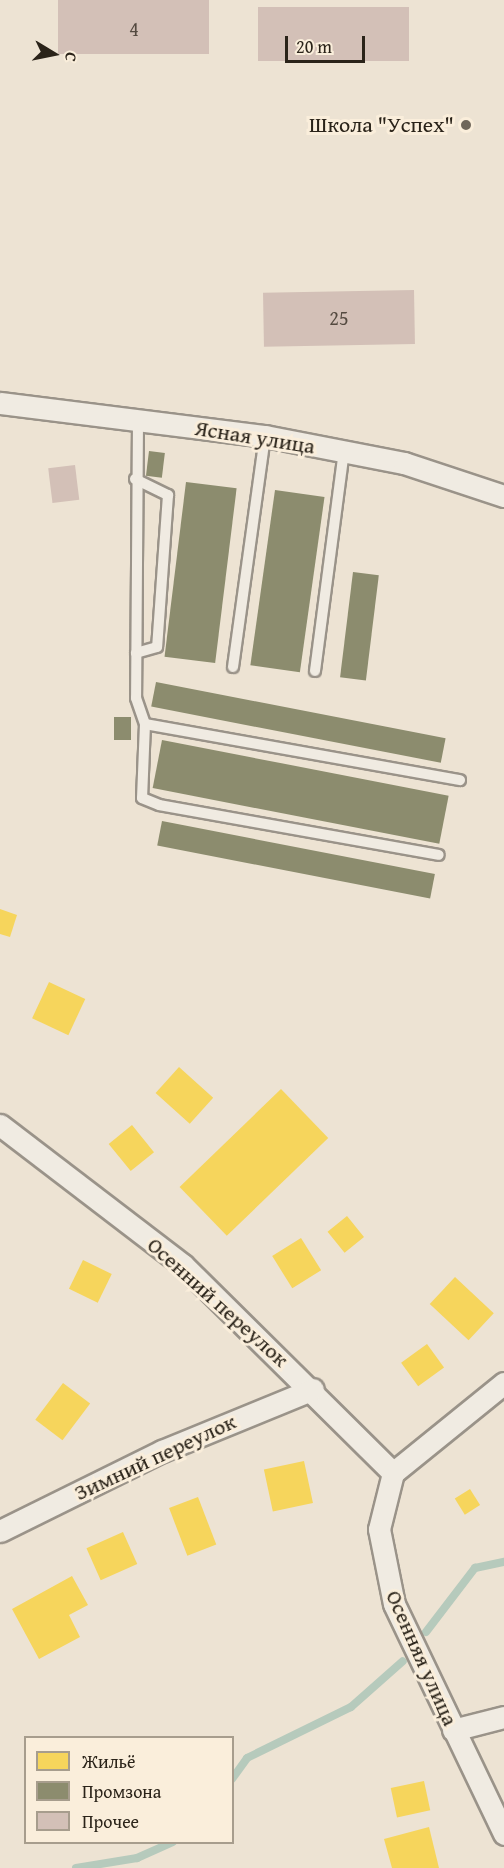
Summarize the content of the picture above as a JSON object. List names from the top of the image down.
{
  "streets": {
    "street": [
      "Ясная улица",
      "Осенний переулок",
      "Зимний переулок",
      "Осенняя улица"
    ]
  },
  "crossings": [
    ["Осенний переулок", "Зимний переулок"],
    ["Осенний переулок", "Осенняя улица"]
  ],
  "places": ["Школа \"Успех\""],
  "house_numbers": ["4", "25"],
  "legend": ["Жильё", "Промзона", "Прочее"],
  "scale_bar": "20 m",
  "north": "right"
}
